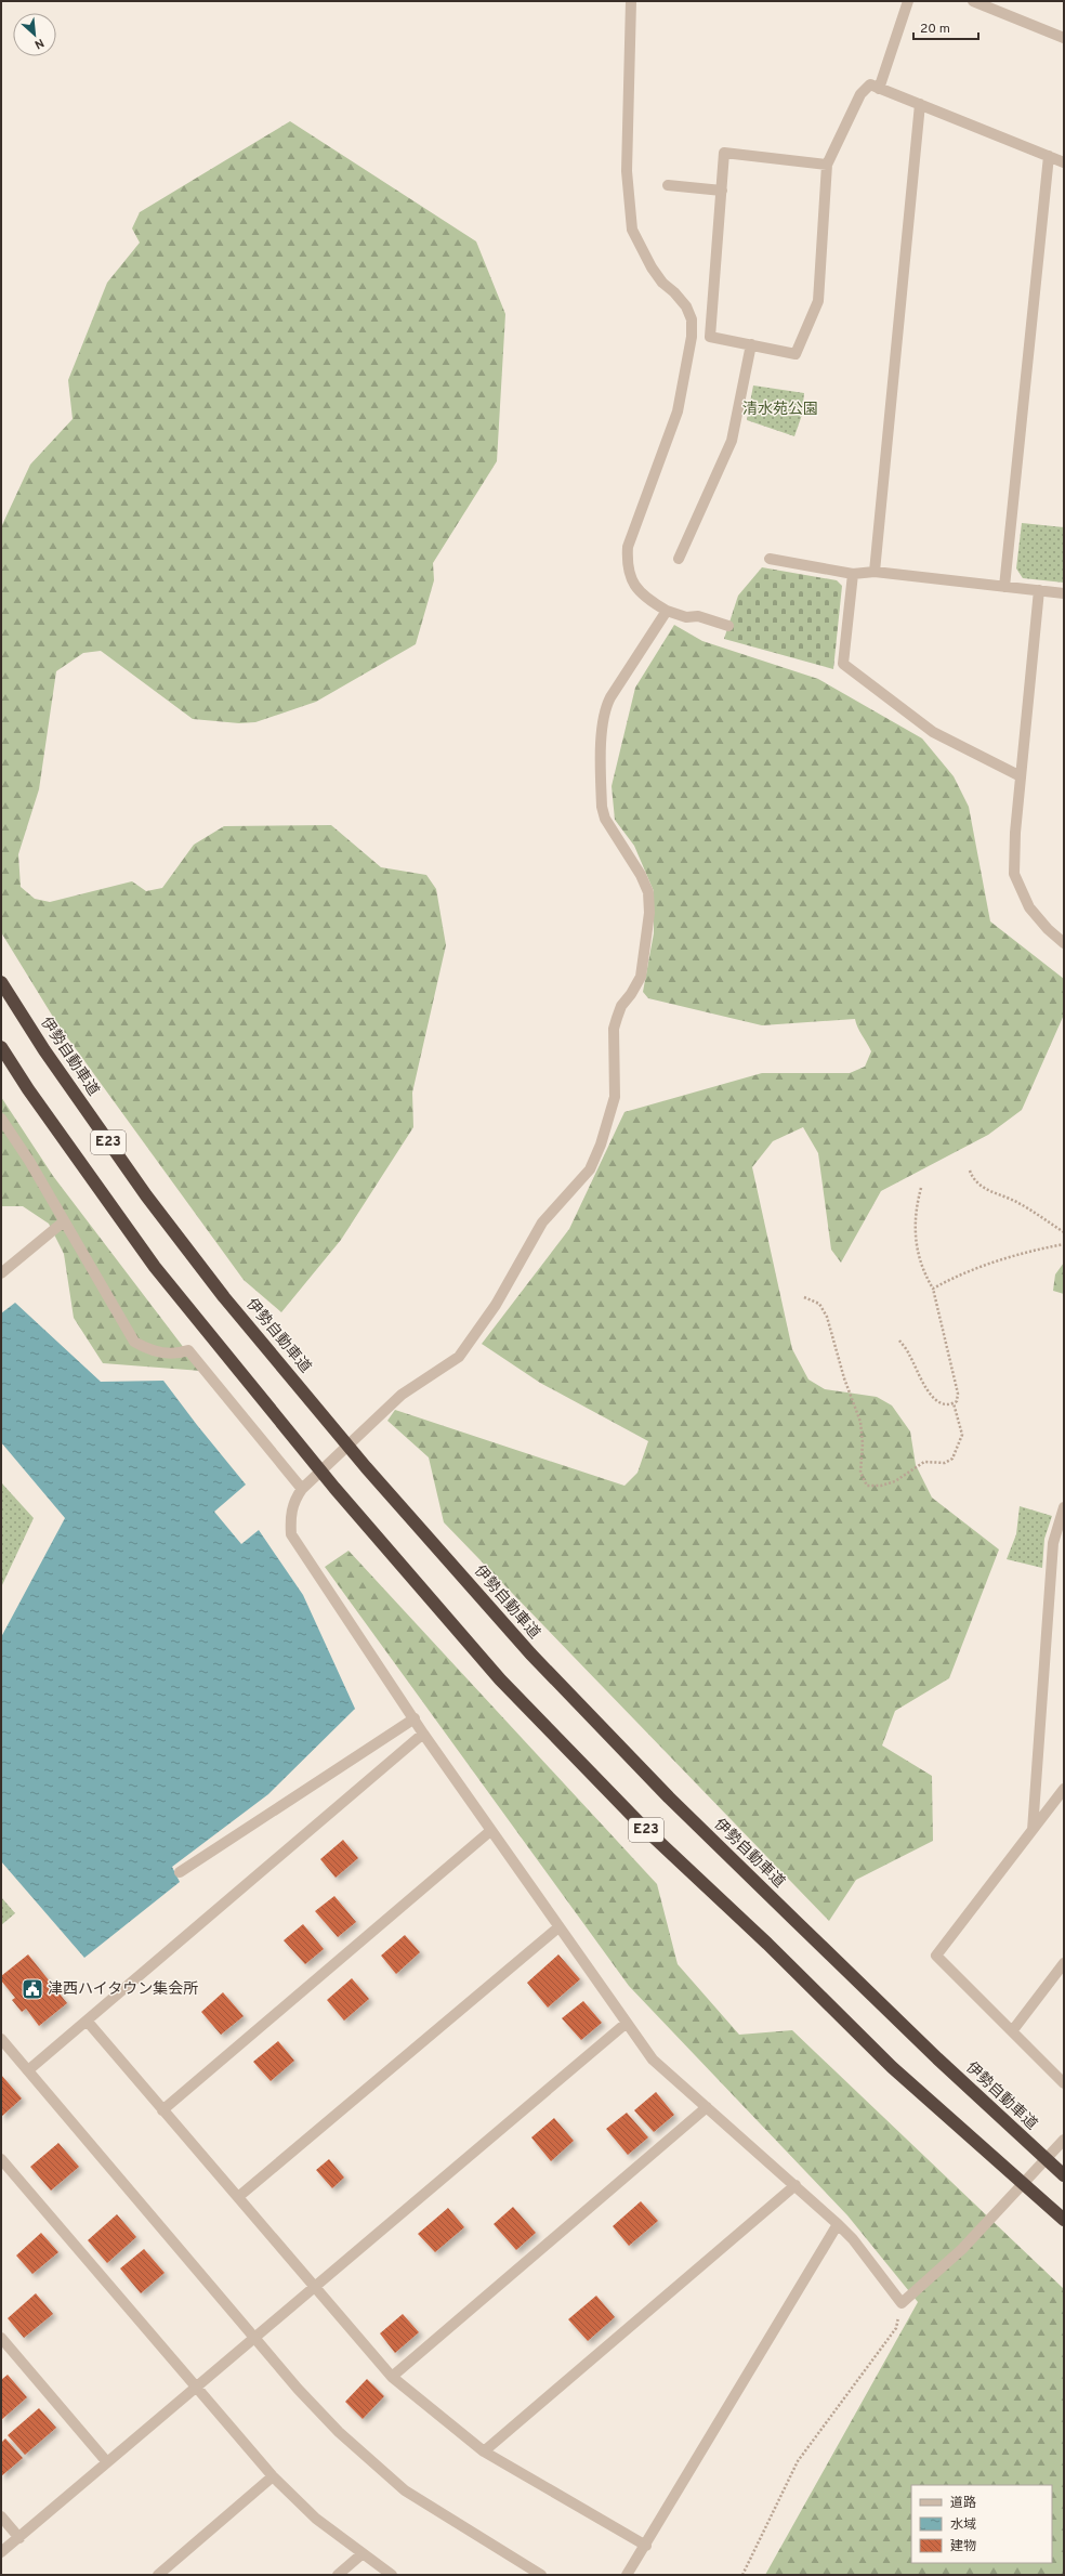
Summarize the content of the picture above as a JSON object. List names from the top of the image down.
{
  "streets": {
    "highway": ["伊勢自動車道", "E23"]
  },
  "parks": ["清水苑公園"],
  "places": {
    "public building": ["津西ハイタウン集会所"]
  },
  "legend": ["道路", "水域", "建物"],
  "scale_bar": "20 m",
  "north": "bottom right"
}
